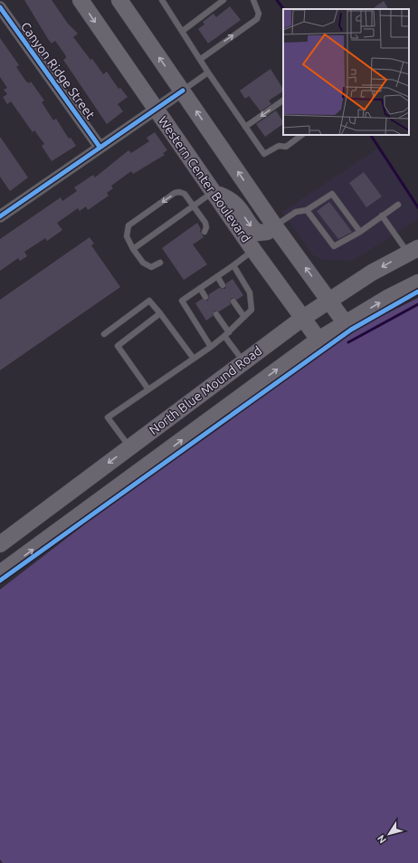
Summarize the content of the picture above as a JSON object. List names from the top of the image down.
{
  "streets": {
    "main road": ["Western Center Boulevard", "North Blue Mound Road"],
    "street": ["Canyon Ridge Street"]
  },
  "crossings": [
    ["Western Center Boulevard", "North Blue Mound Road"]
  ],
  "north": "bottom left"
}
